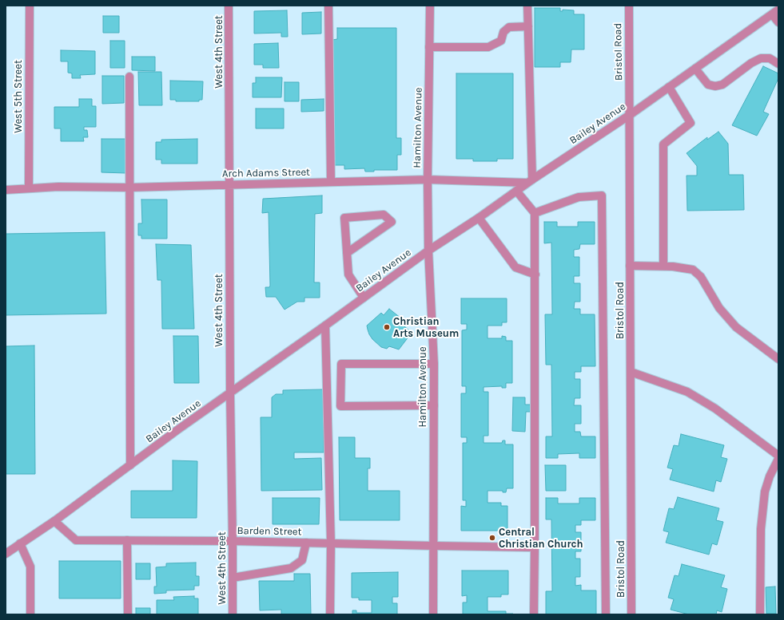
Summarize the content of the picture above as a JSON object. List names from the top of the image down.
{
  "streets": {
    "street": [
      "West 4th Street",
      "Bristol Road",
      "West 5th Street",
      "Bailey Avenue",
      "Hamilton Avenue",
      "Arch Adams Street",
      "Barden Street"
    ]
  },
  "crossings": [
    ["West 4th Street", "Bailey Avenue"],
    ["West 4th Street", "Arch Adams Street"],
    ["West 4th Street", "Barden Street"],
    ["Bristol Road", "Bailey Avenue"],
    ["West 5th Street", "Arch Adams Street"],
    ["Bailey Avenue", "Hamilton Avenue"],
    ["Bailey Avenue", "Arch Adams Street"],
    ["Bailey Avenue", "Barden Street"],
    ["Hamilton Avenue", "Arch Adams Street"],
    ["Hamilton Avenue", "Barden Street"]
  ],
  "places": ["Christian Arts Museum", "Central Christian Church"]
}
